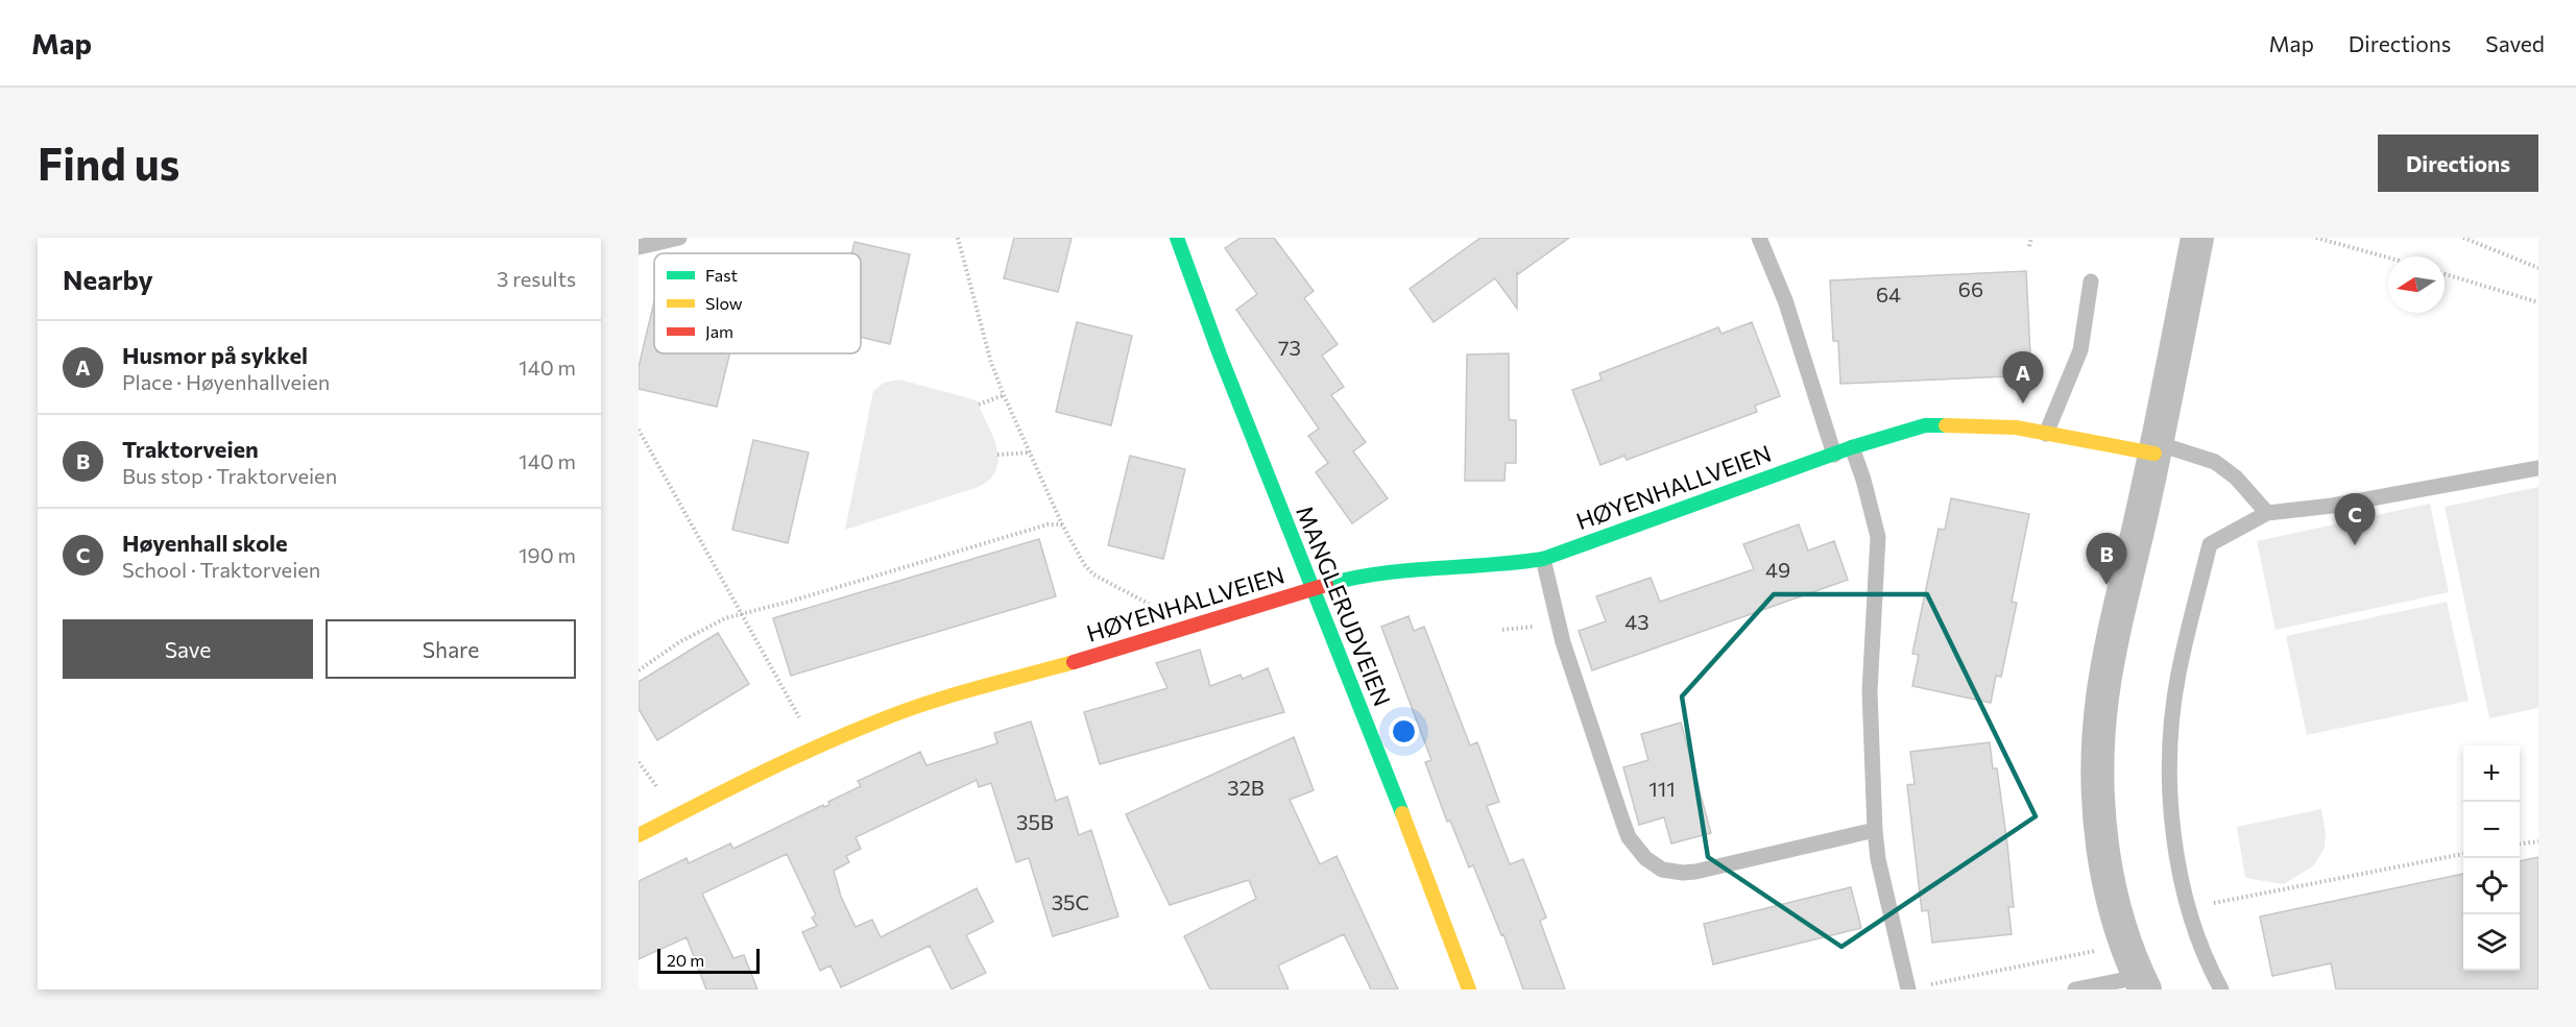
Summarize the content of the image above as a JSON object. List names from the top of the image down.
{
  "streets": {
    "street": ["HØYENHALLVEIEN", "MANGLERUDVEIEN"]
  },
  "crossings": [
    ["HØYENHALLVEIEN", "MANGLERUDVEIEN"]
  ],
  "house_numbers": [
    "66",
    "64",
    "73",
    "49",
    "43",
    "32B",
    "111",
    "35B",
    "35C"
  ],
  "legend": ["Fast", "Slow", "Jam"],
  "scale_bar": "20 m",
  "north": "left",
  "page": {
    "header": "Map",
    "nav": ["Map", "Directions", "Saved"],
    "buttons": [
      "Directions",
      ["Save", "Share"]
    ],
    "title": "Find us",
    "heading": ["Nearby", "3 results"],
    "list": [
      {
        "mark": "A",
        "name": "Husmor på sykkel",
        "note": "Place · Høyenhallveien",
        "value": "140 m"
      },
      {
        "mark": "B",
        "name": "Traktorveien",
        "note": "Bus stop · Traktorveien",
        "value": "140 m"
      },
      {
        "mark": "C",
        "name": "Høyenhall skole",
        "note": "School · Traktorveien",
        "value": "190 m"
      }
    ],
    "pins": ["A", "C", "B"],
    "map_buttons": ["+", "−"],
    "scale": "20 m"
  }
}
